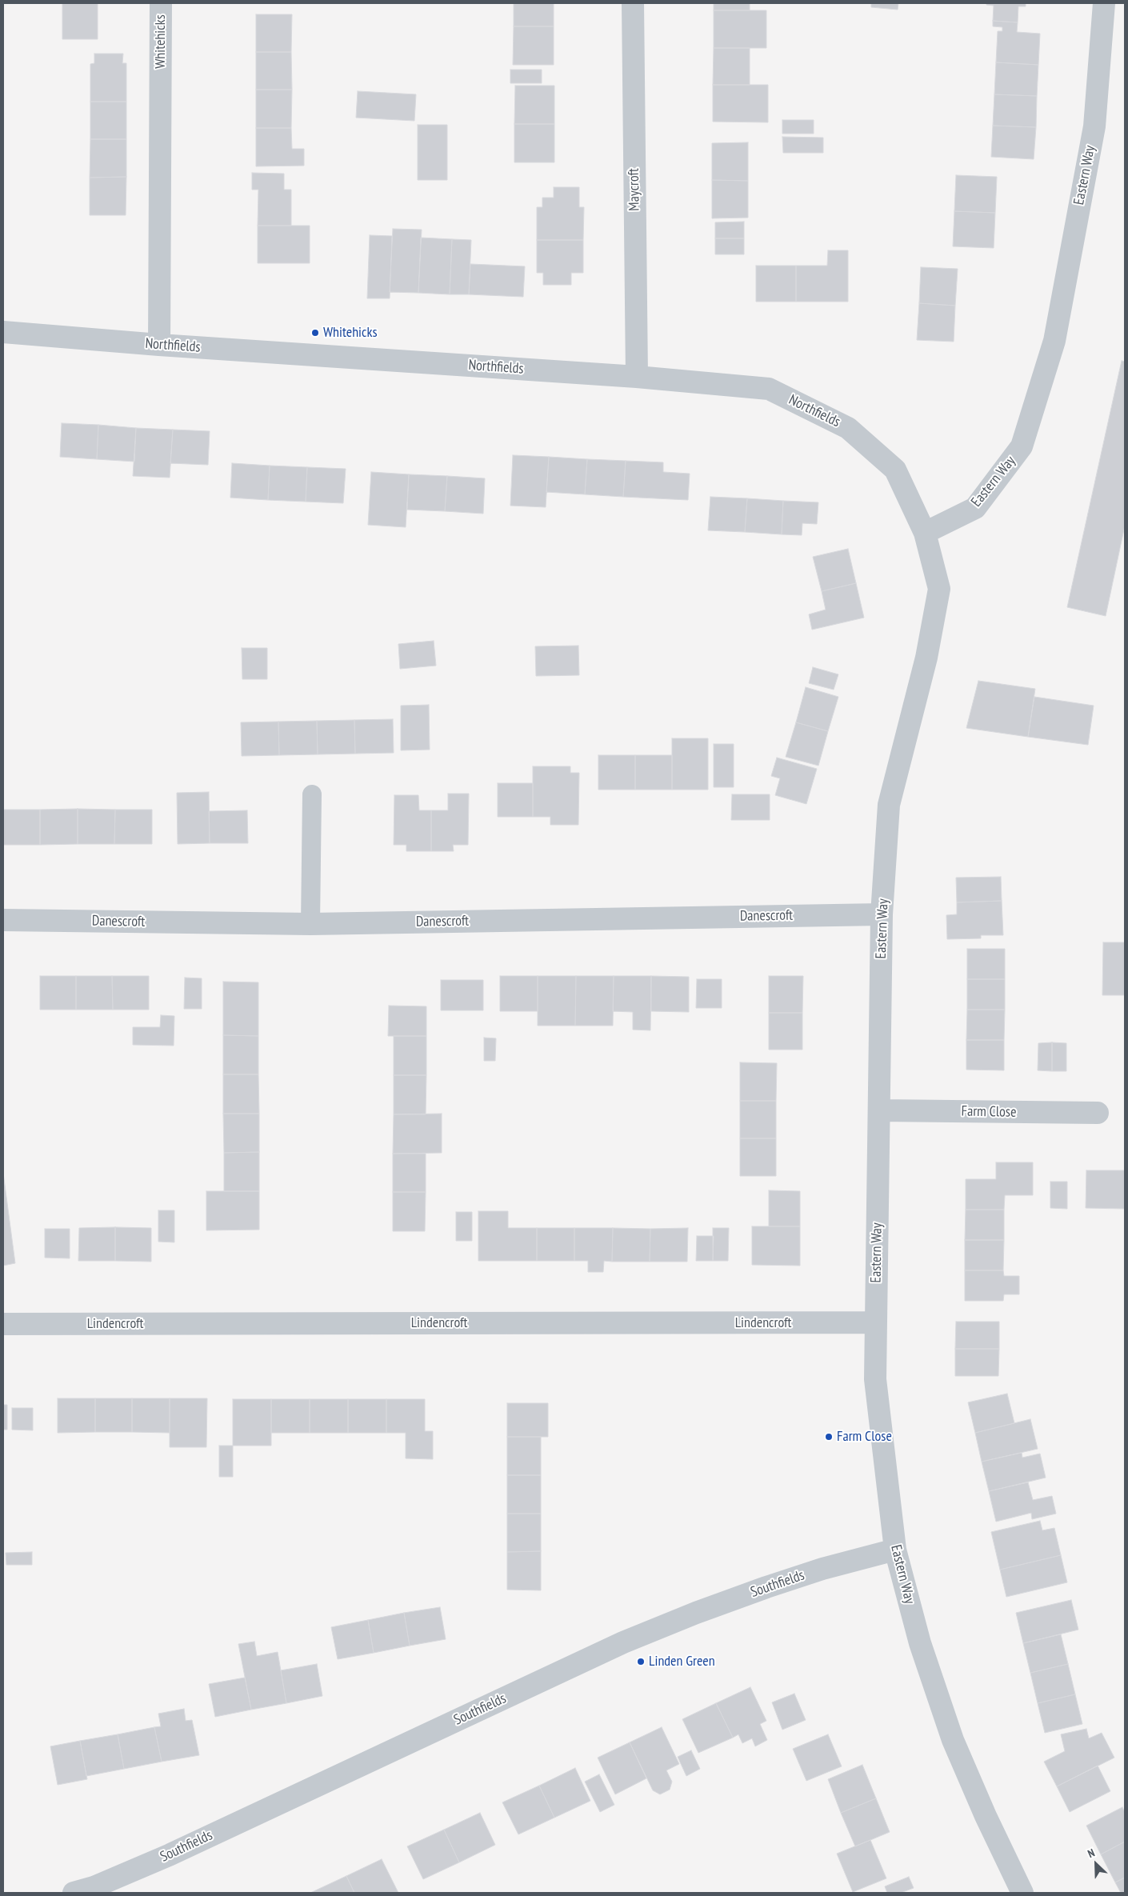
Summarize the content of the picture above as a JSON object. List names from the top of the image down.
{
  "streets": {
    "street": [
      "Whitehicks",
      "Eastern Way",
      "Maycroft",
      "Northfields",
      "Danescroft",
      "Farm Close",
      "Lindencroft",
      "Southfields"
    ]
  },
  "crossings": [
    ["Whitehicks", "Northfields"],
    ["Eastern Way", "Northfields"],
    ["Eastern Way", "Danescroft"],
    ["Eastern Way", "Farm Close"],
    ["Eastern Way", "Lindencroft"],
    ["Eastern Way", "Southfields"],
    ["Maycroft", "Northfields"]
  ],
  "places": ["Whitehicks", "Farm Close", "Linden Green"],
  "north": "top left"
}
